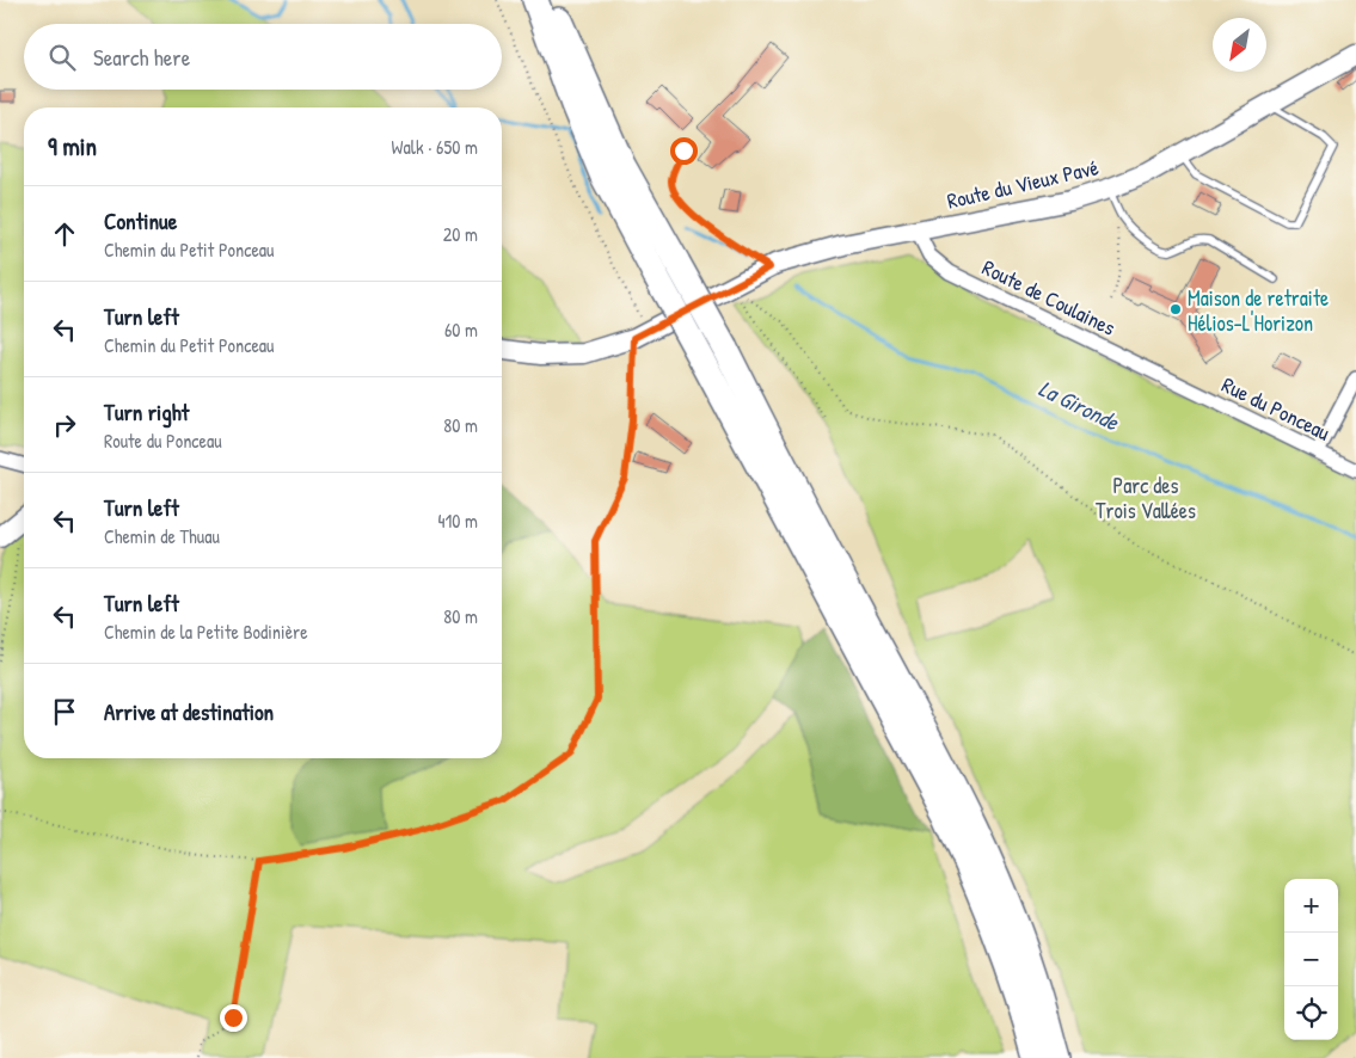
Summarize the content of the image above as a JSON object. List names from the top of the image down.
{
  "streets": {
    "street": ["Route du Vieux Pavé", "Route de Coulaines", "Rue du Ponceau"]
  },
  "crossings": [
    ["Route du Vieux Pavé", "Route de Coulaines"],
    ["Route de Coulaines", "Rue du Ponceau"]
  ],
  "water": ["La Gironde"],
  "parks": ["Parc des Trois Vallées"],
  "places": ["Maison de retraite Hélios-L'Horizon"],
  "north": "bottom left",
  "page": {
    "search": "Search here",
    "heading": ["9 min", "Walk · 650 m"],
    "list": [
      ["Continue", "Chemin du Petit Ponceau", "20 m"],
      ["Turn left", "Chemin du Petit Ponceau", "60 m"],
      ["Turn right", "Route du Ponceau", "80 m"],
      ["Turn left", "Chemin de Thuau", "410 m"],
      ["Turn left", "Chemin de la Petite Bodinière", "80 m"],
      "Arrive at destination"
    ],
    "map_buttons": ["+", "−"]
  }
}
